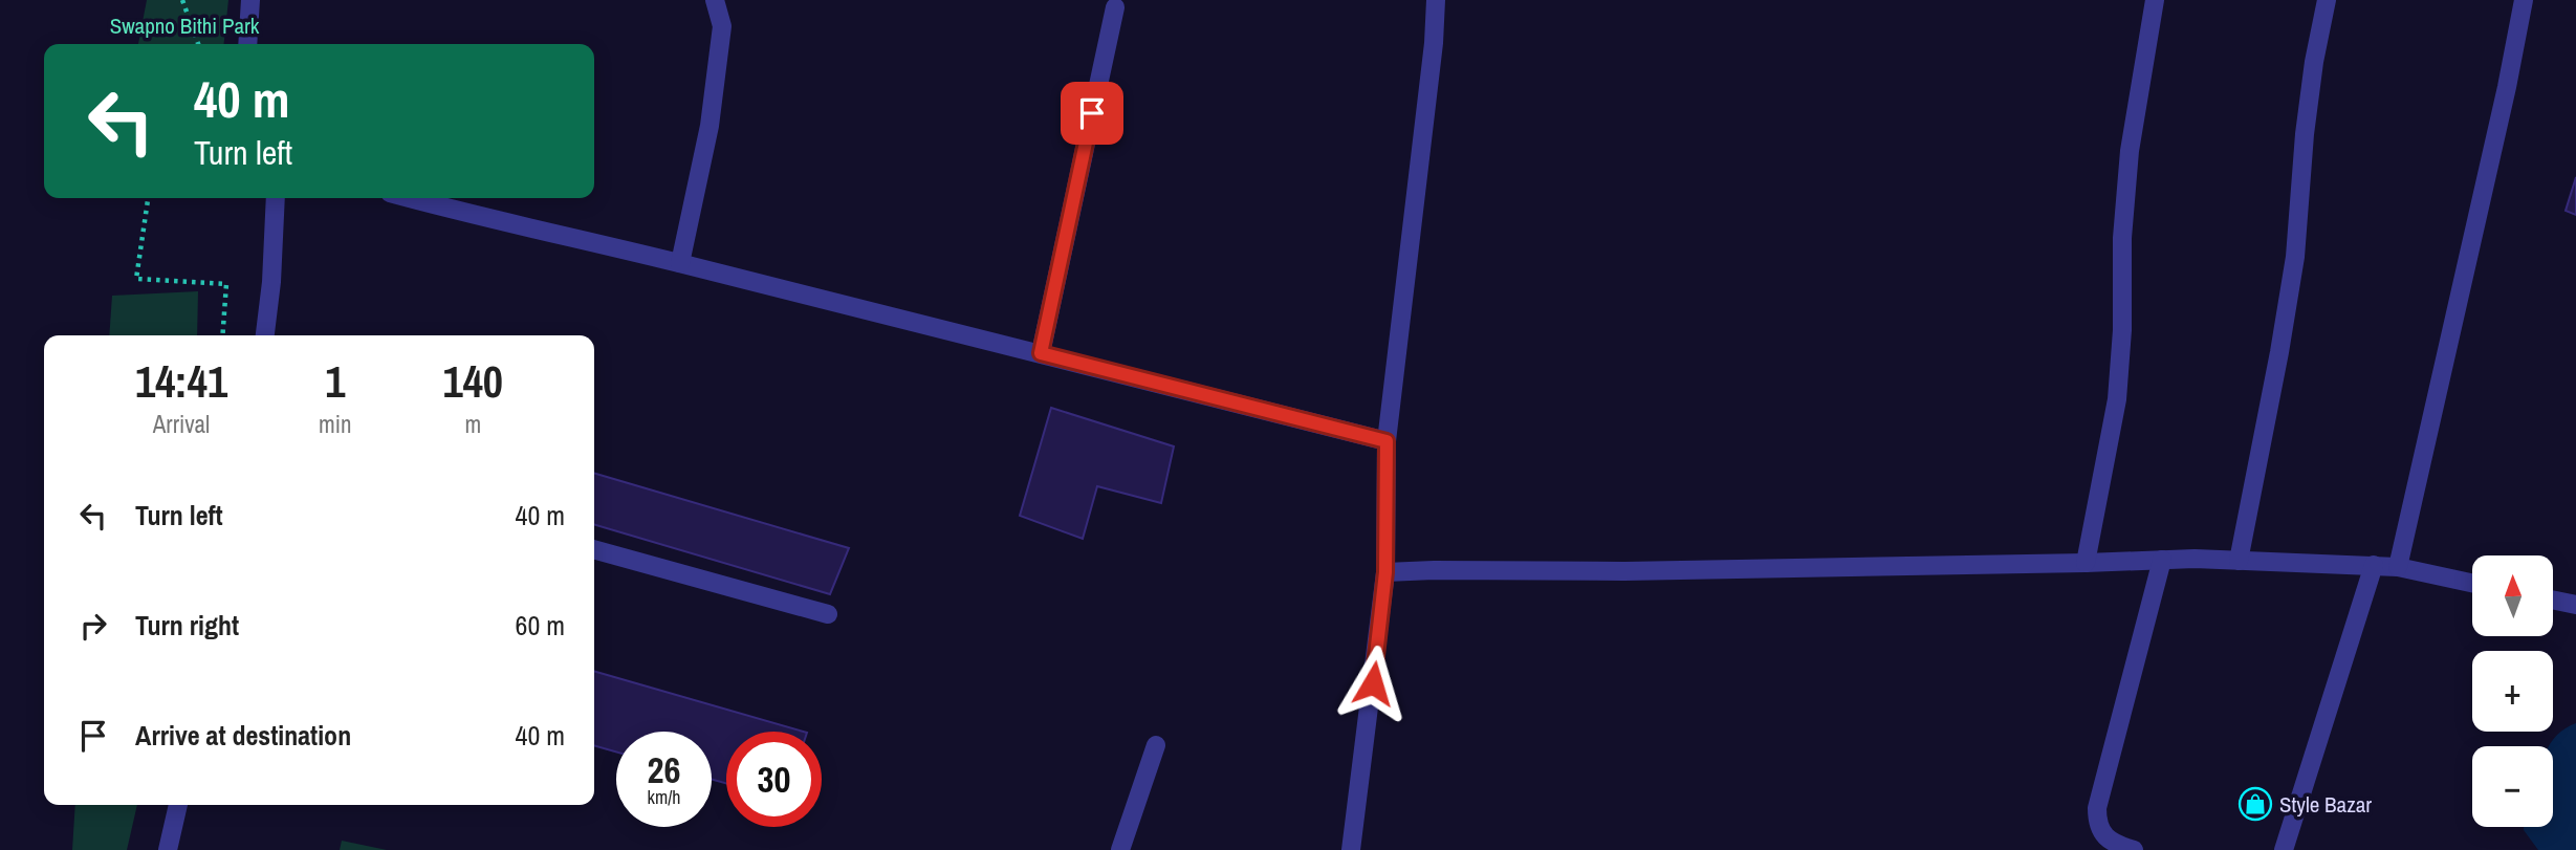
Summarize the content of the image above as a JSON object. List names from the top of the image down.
{
  "parks": ["Swapno Bithi Park"],
  "places": {
    "shop": ["Style Bazar"]
  },
  "north": "top",
  "page": {
    "turn": ["40 m", "Turn left"],
    "eta": [
      "14:41",
      "Arrival",
      "1",
      "min",
      "140",
      "m"
    ],
    "list": [
      {
        "name": "Turn left",
        "value": "40 m"
      },
      {
        "name": "Turn right",
        "value": "60 m"
      },
      {
        "name": "Arrive at destination",
        "value": "40 m"
      }
    ],
    "map_buttons": ["+", "−"],
    "speed": "26 km/h",
    "limit": "30"
  }
}
